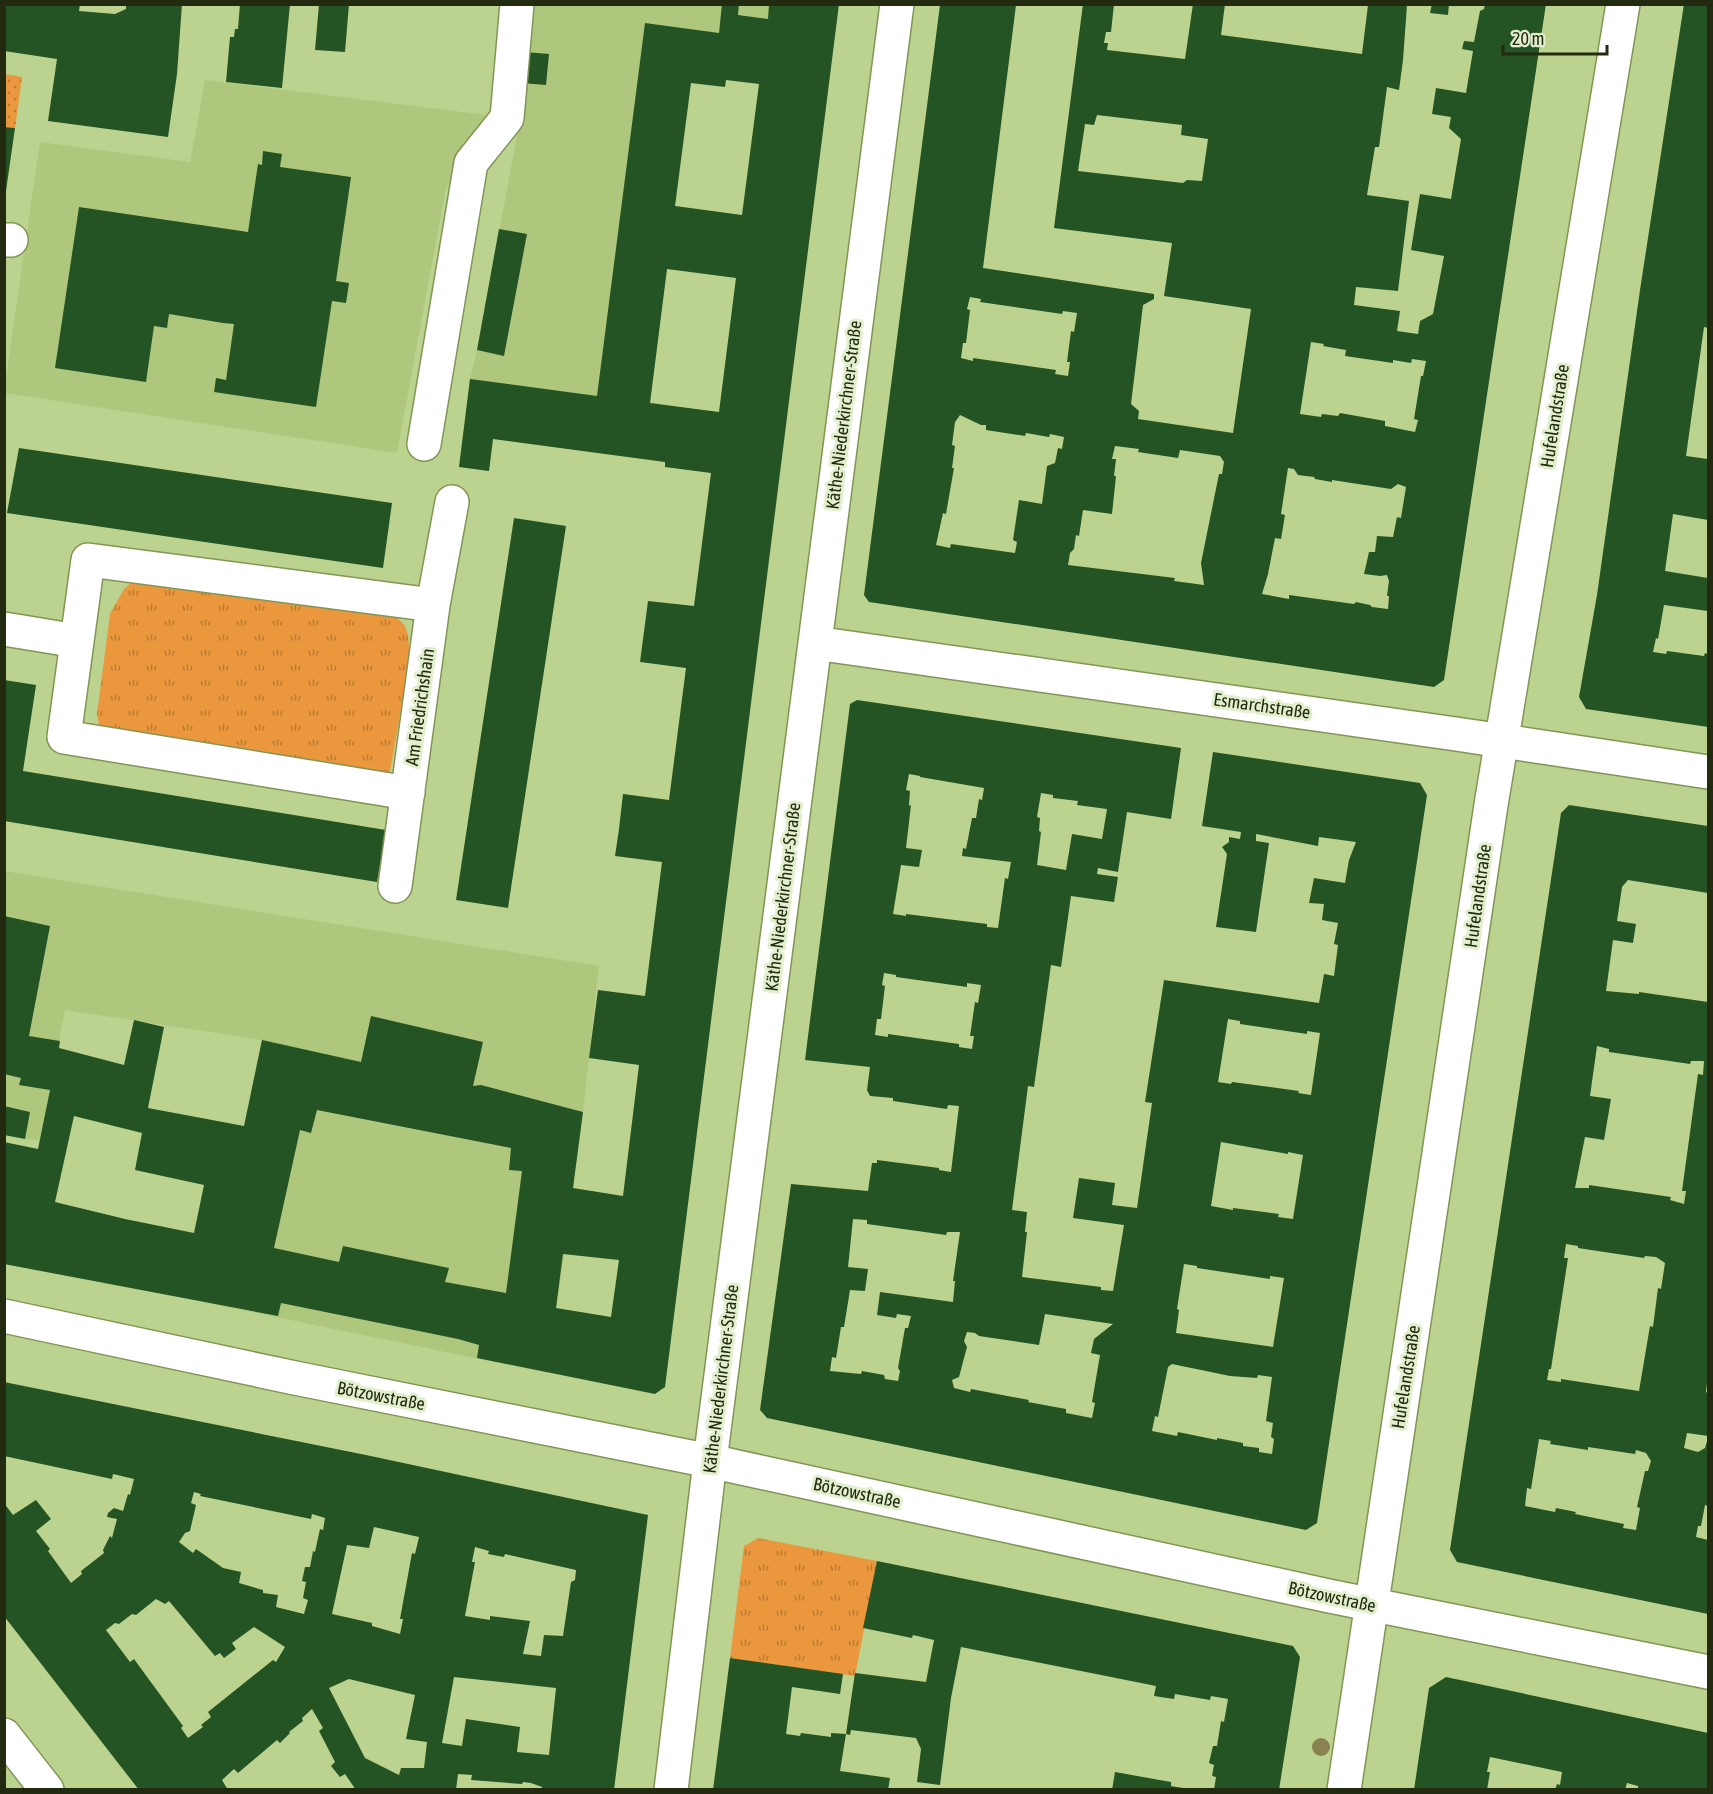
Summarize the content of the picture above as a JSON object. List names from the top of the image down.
{
  "streets": {
    "street": [
      "Käthe-Niederkirchner-Straße",
      "Hufelandstraße",
      "Esmarchstraße",
      "Am Friedrichshain",
      "Bötzowstraße"
    ]
  },
  "crossings": [
    ["Käthe-Niederkirchner-Straße", "Esmarchstraße"],
    ["Käthe-Niederkirchner-Straße", "Bötzowstraße"],
    ["Hufelandstraße", "Esmarchstraße"],
    ["Hufelandstraße", "Bötzowstraße"]
  ],
  "scale_bar": "20 m"
}
